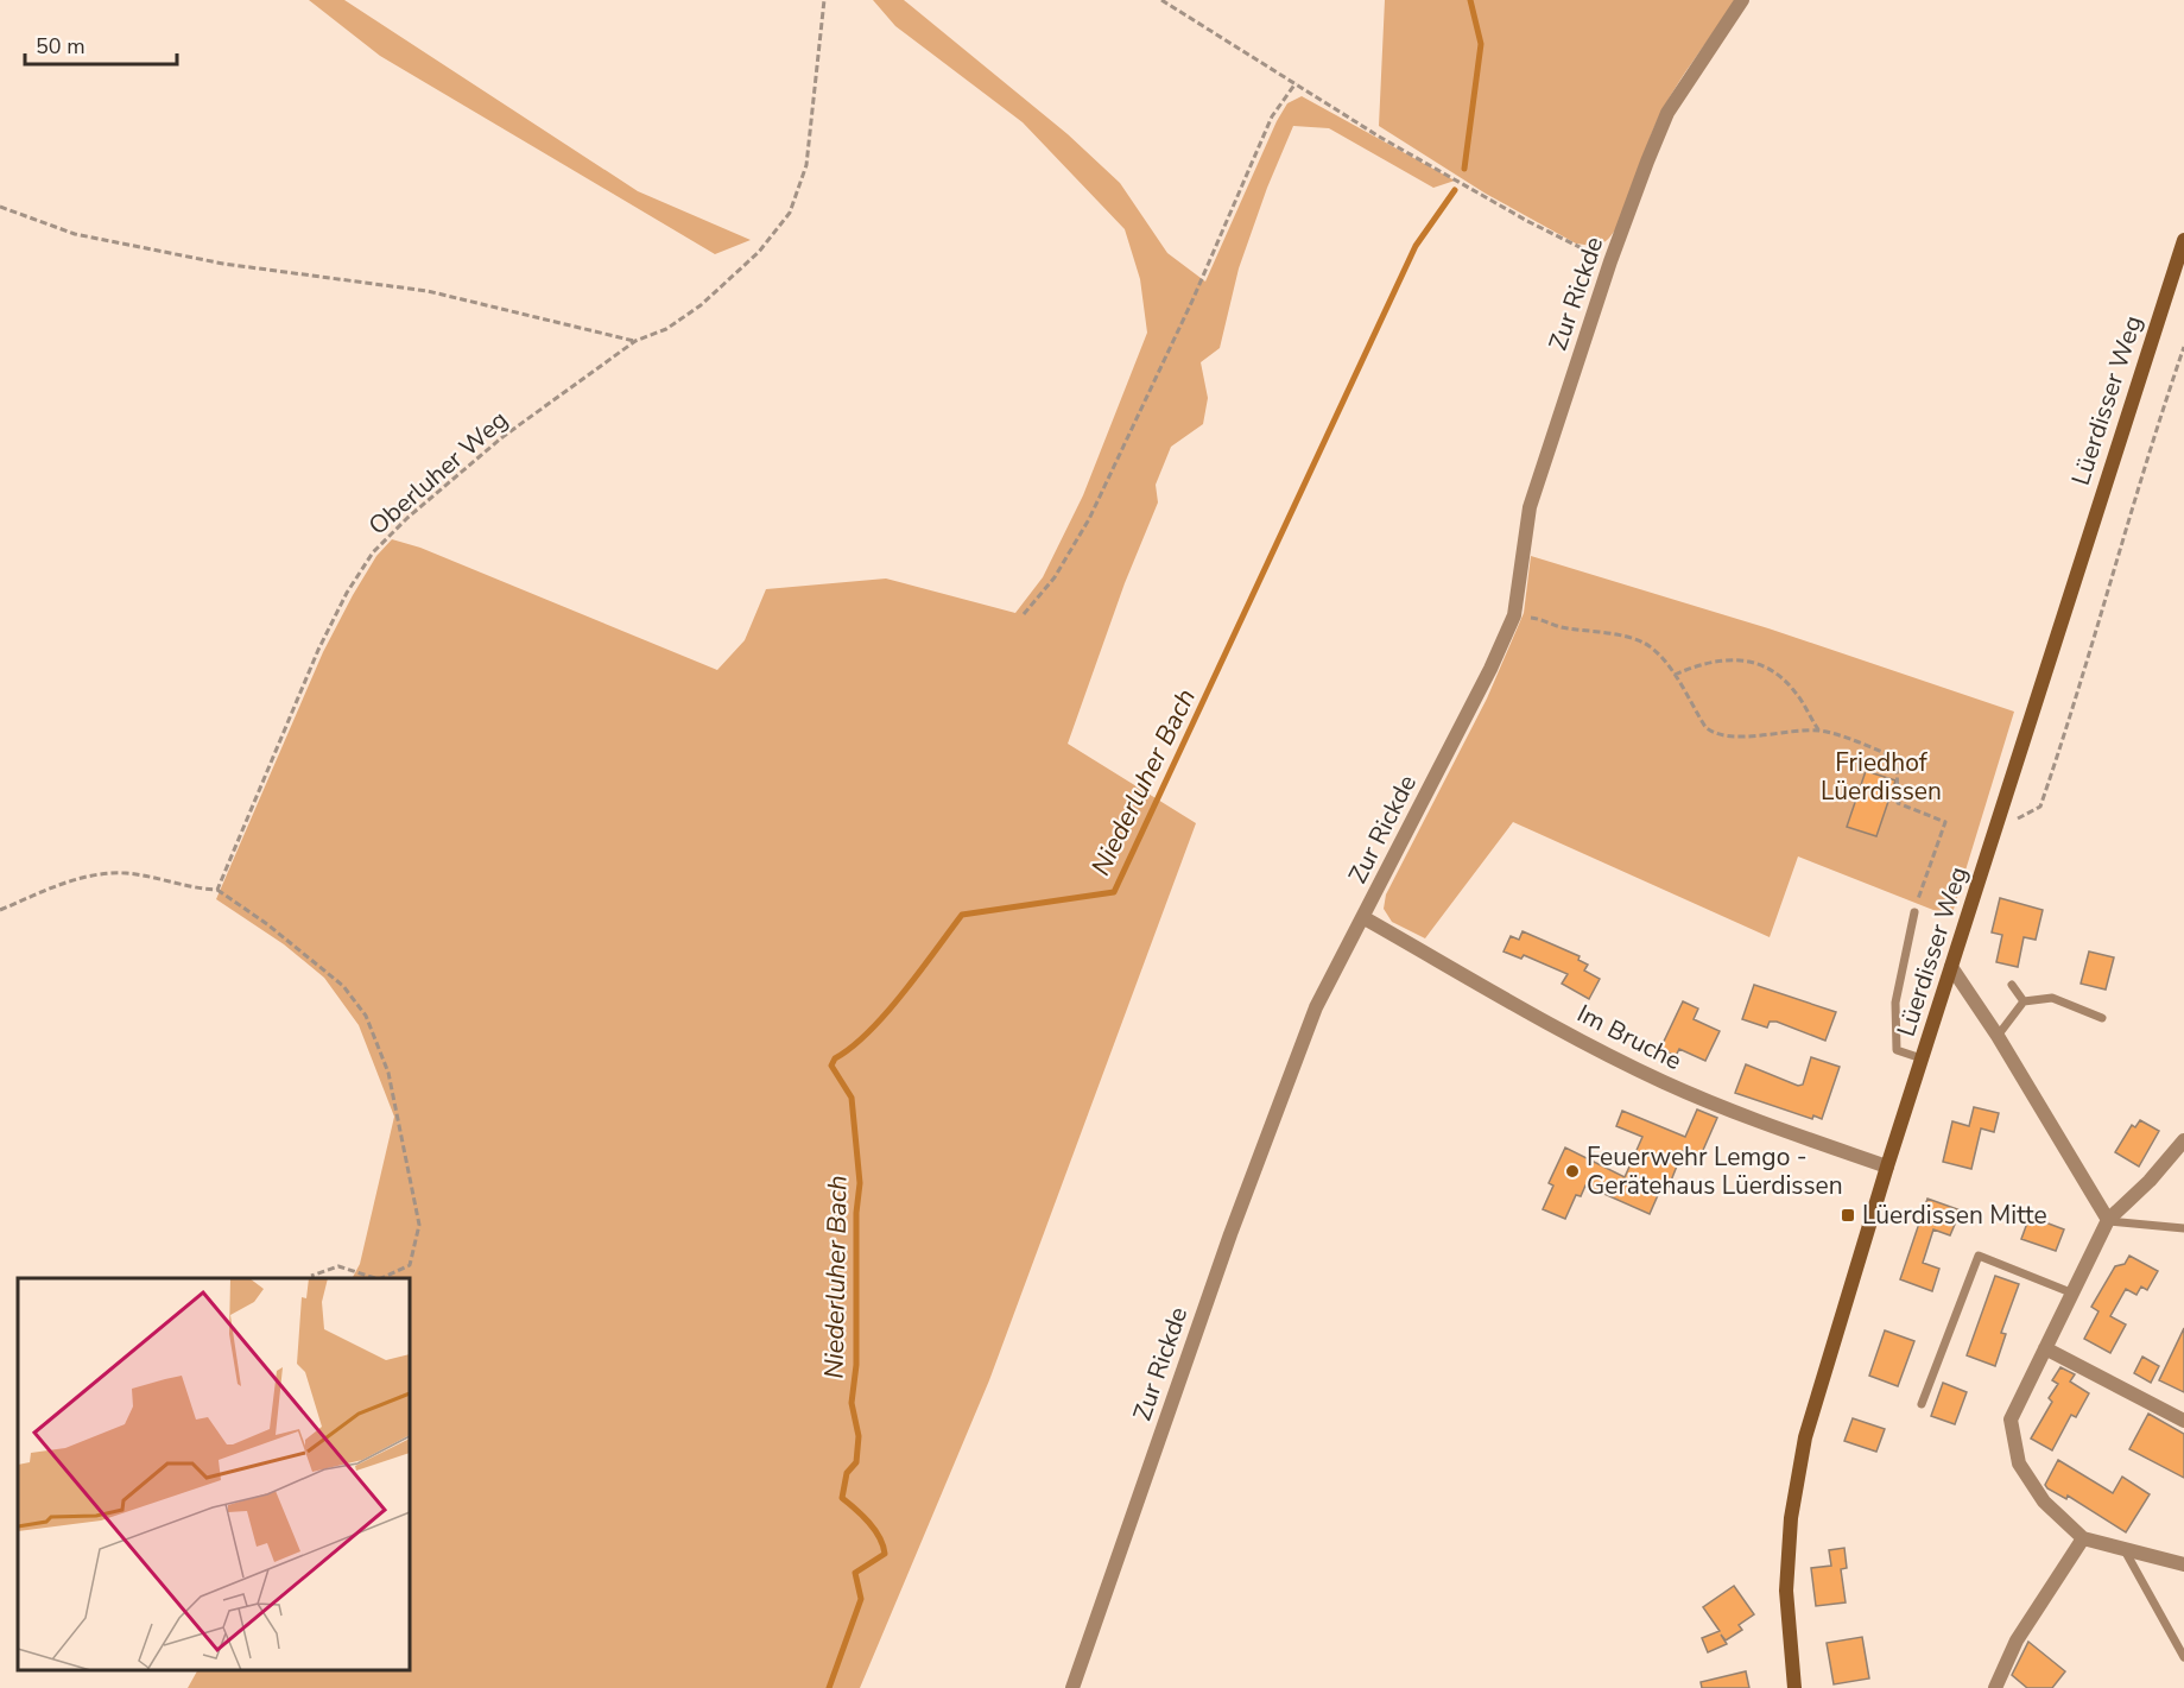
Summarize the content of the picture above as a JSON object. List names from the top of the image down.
{
  "streets": {
    "main road": ["Lüerdisser Weg"],
    "street": ["Zur Rickde", "Im Bruche"],
    "path": ["Oberluher Weg"]
  },
  "crossings": [
    ["Zur Rickde", "Im Bruche"],
    ["Lüerdisser Weg", "Im Bruche"]
  ],
  "water": ["Niederluher Bach"],
  "parks": ["Friedhof Lüerdissen"],
  "places": {
    "other": ["Feuerwehr Lemgo - Gerätehaus Lüerdissen"],
    "transit": ["Lüerdissen Mitte"]
  },
  "scale_bar": "50 m"
}
